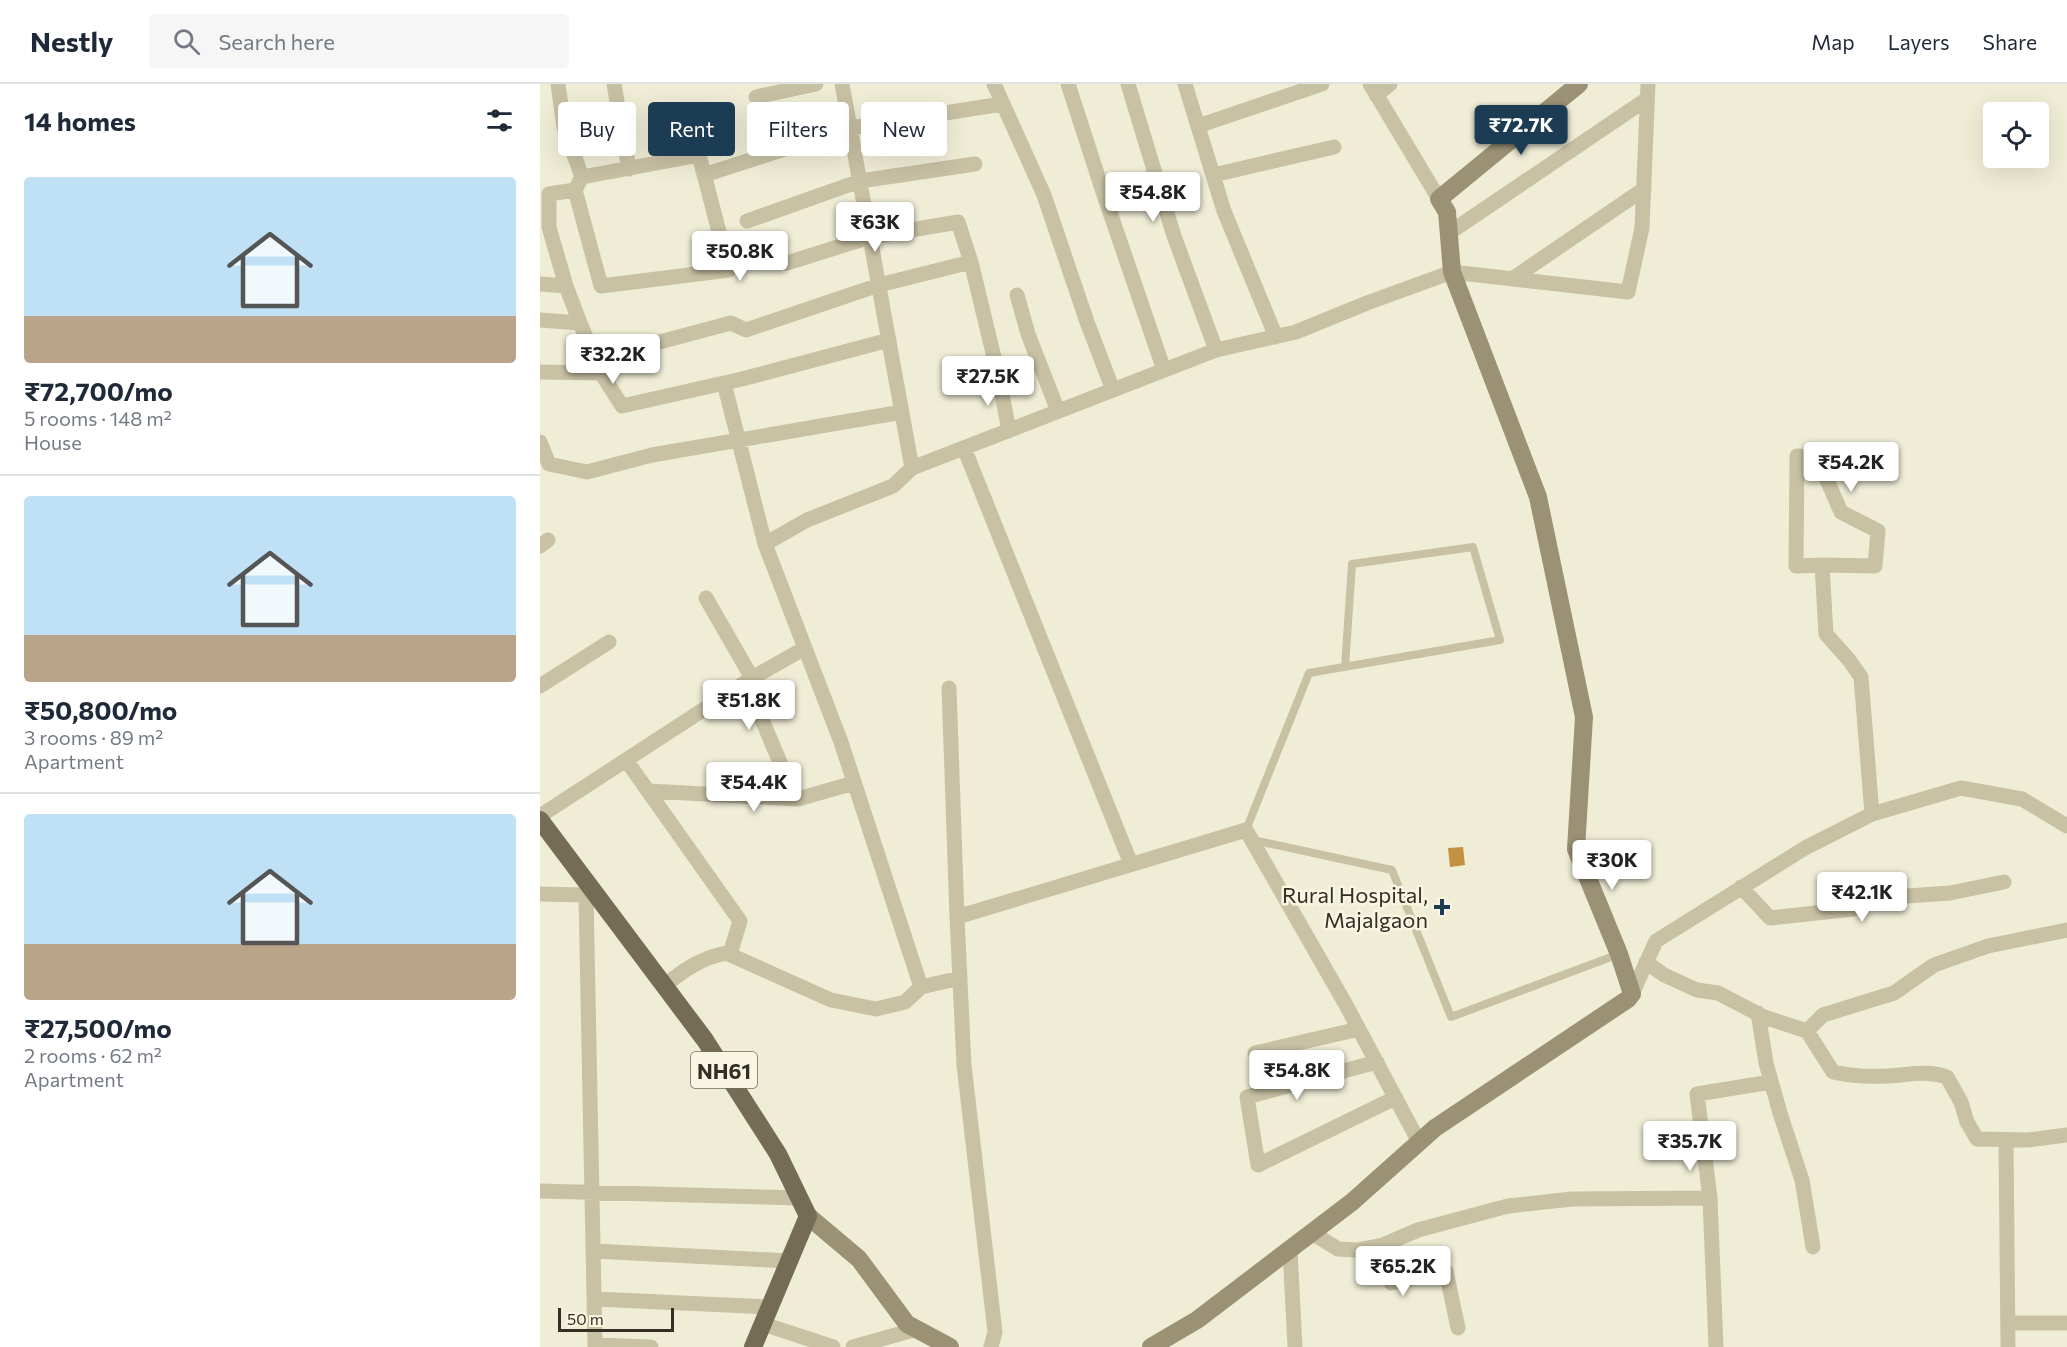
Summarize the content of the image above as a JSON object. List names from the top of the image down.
{
  "streets": {
    "main road": ["NH61"]
  },
  "places": {
    "health": ["Rural Hospital, Majalgaon"]
  },
  "scale_bar": "50 m",
  "page": {
    "header": "Nestly",
    "search": "Search here",
    "nav": ["Map", "Layers", "Share"],
    "heading": "14 homes",
    "chip": [
      "Buy",
      "Rent",
      "Filters",
      "New"
    ],
    "price": [
      "₹72.7K",
      "₹54.8K",
      "₹63K",
      "₹50.8K",
      "₹32.2K",
      "₹27.5K",
      "₹54.2K",
      "₹51.8K",
      "₹54.4K",
      "₹30K",
      "₹42.1K",
      "₹54.8K",
      "₹35.7K",
      "₹65.2K"
    ],
    "list": [
      {
        "name": "₹72,700/mo",
        "note": "5 rooms · 148 m² · House"
      },
      {
        "name": "₹50,800/mo",
        "note": "3 rooms · 89 m² · Apartment"
      },
      {
        "name": "₹27,500/mo",
        "note": "2 rooms · 62 m² · Apartment"
      }
    ],
    "scale": "50 m"
  }
}
